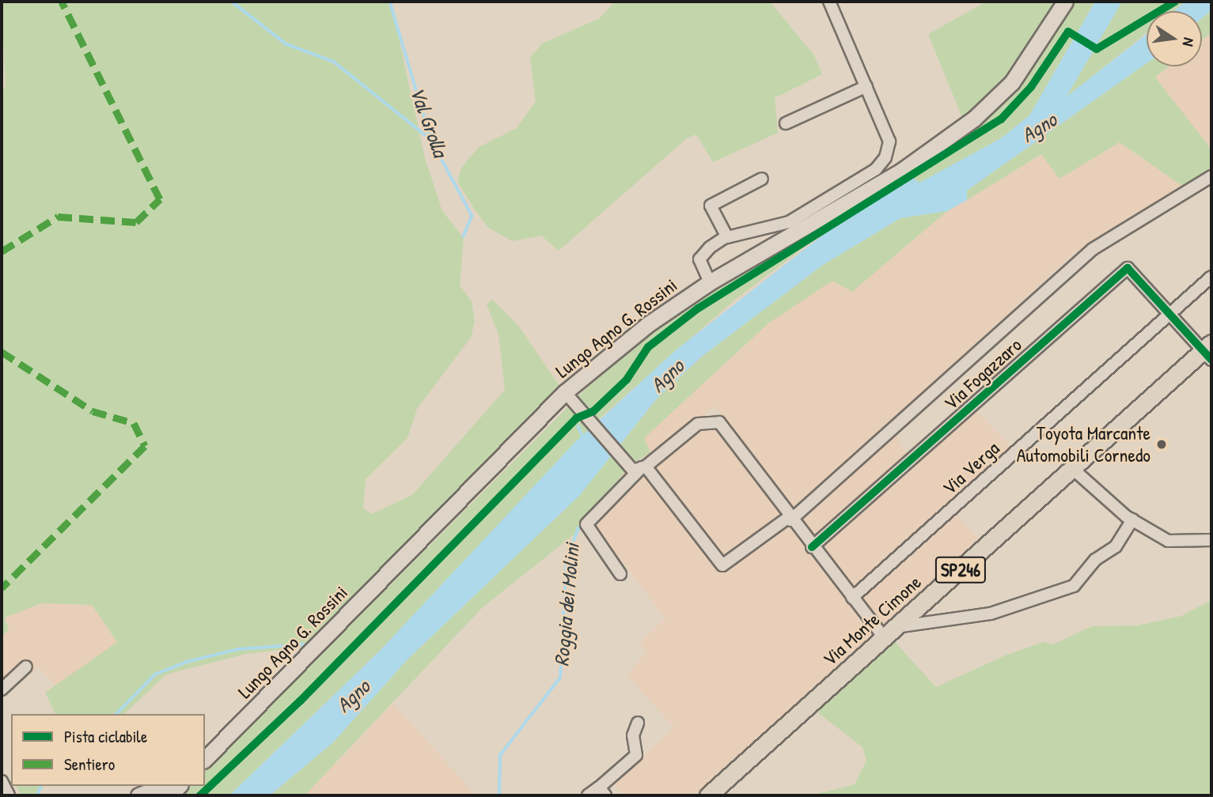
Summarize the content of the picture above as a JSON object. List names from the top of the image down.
{
  "streets": {
    "main road": ["Lungo Agno G. Rossini", "SP246", "Via Monte Cimone"],
    "street": ["Via Fogazzaro", "Via Verga"]
  },
  "crossings": [
    ["Via Fogazzaro", "Via Verga"]
  ],
  "water": ["Val Grolla", "Agno", "Roggia dei Molini"],
  "places": ["Toyota Marcante Automobili Cornedo"],
  "legend": ["Pista ciclabile", "Sentiero"],
  "north": "right"
}
